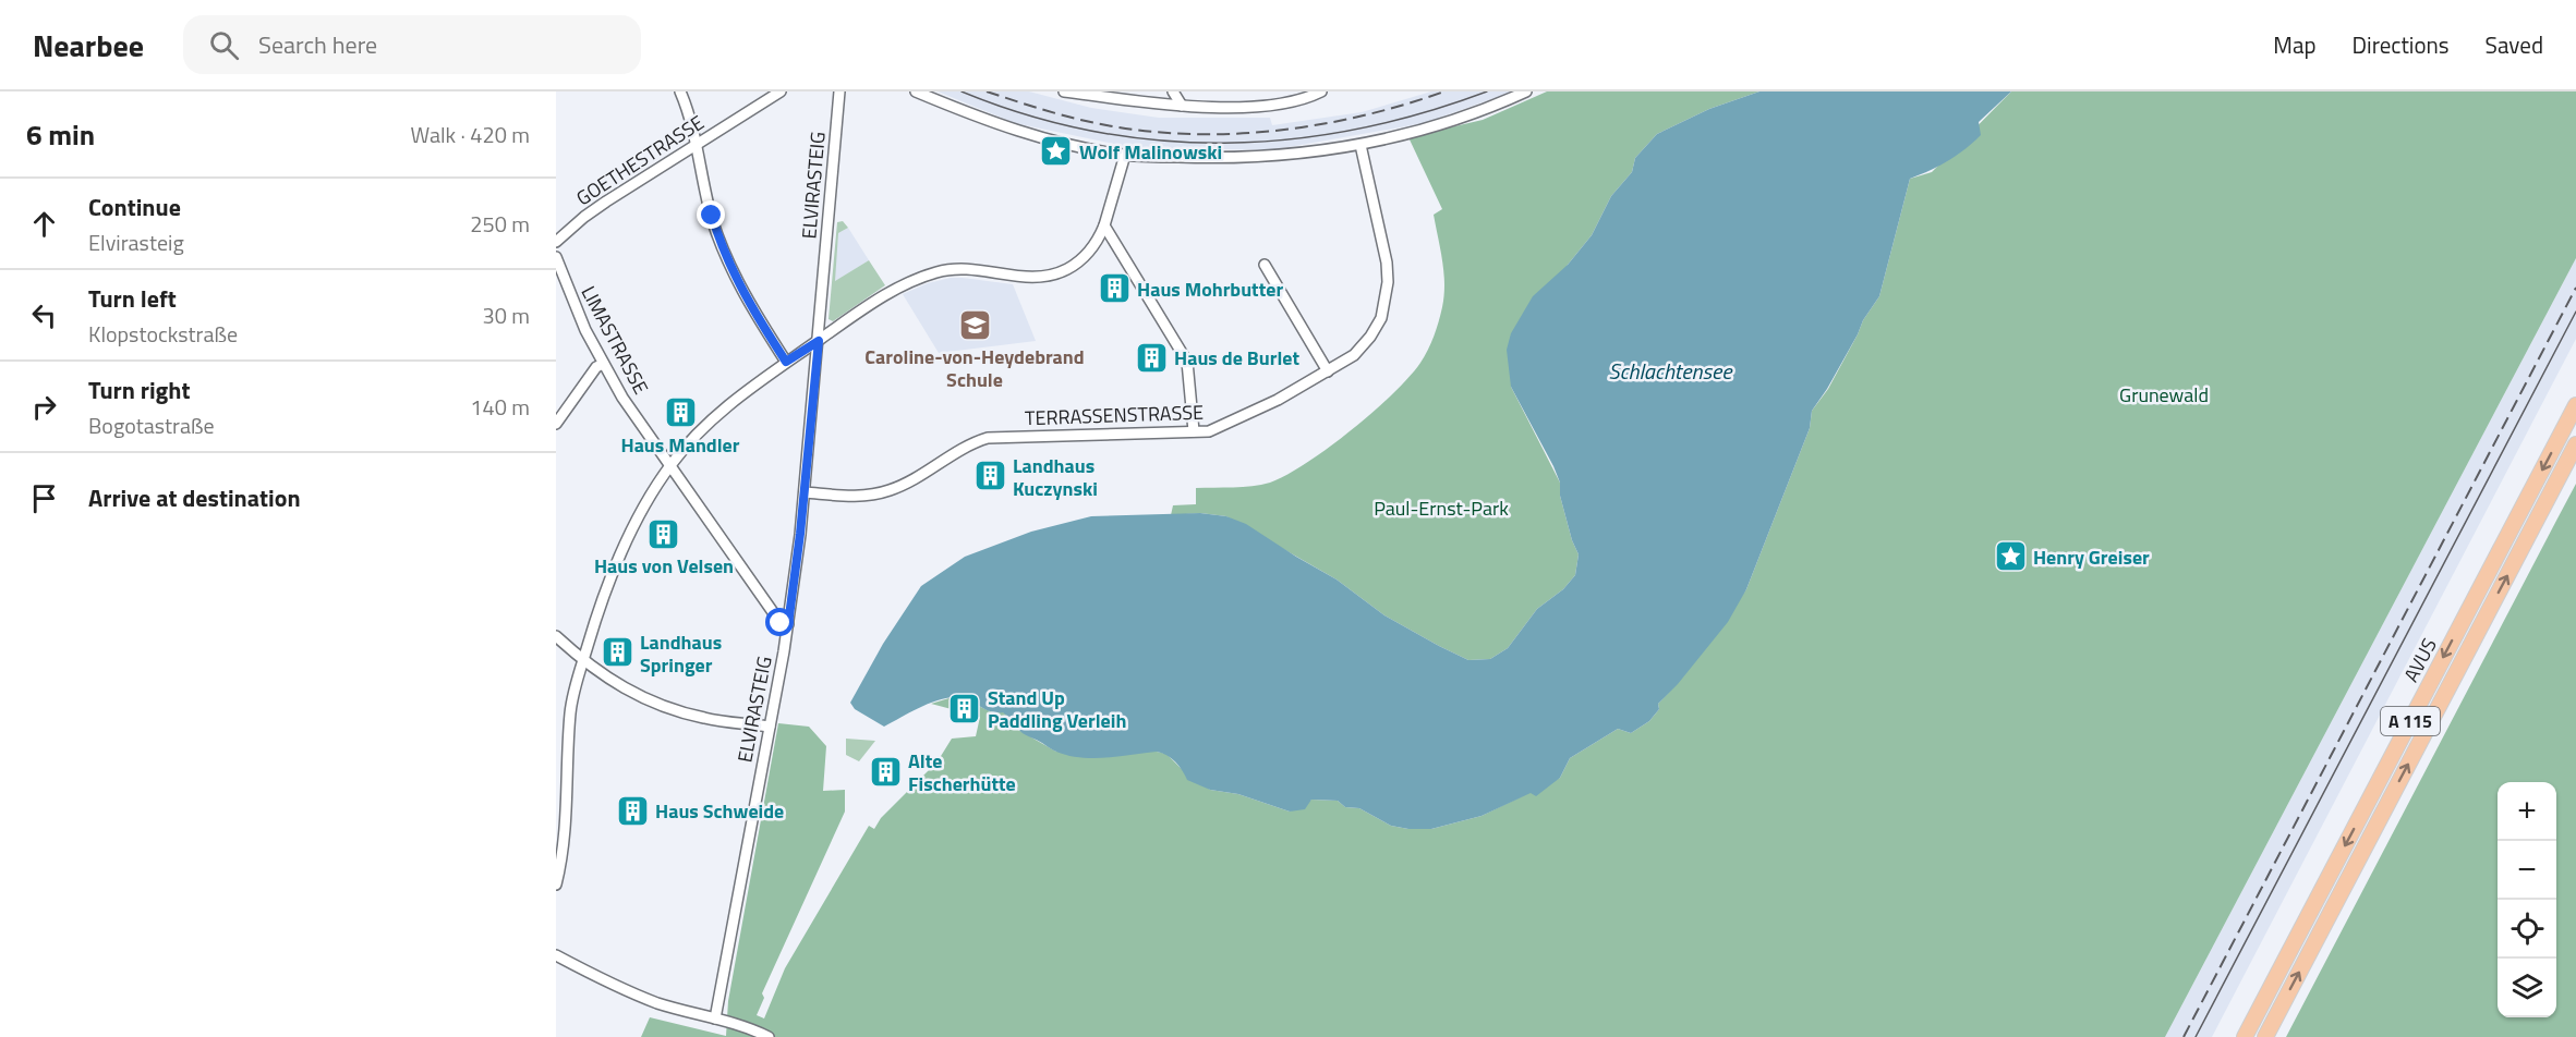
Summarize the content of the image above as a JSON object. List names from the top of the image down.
{
  "streets": {
    "highway": ["AVUS", "A 115"],
    "street": [
      "GOETHESTRASSE",
      "ELVIRASTEIG",
      "LIMASTRASSE",
      "TERRASSENSTRASSE"
    ]
  },
  "crossings": [
    ["ELVIRASTEIG", "LIMASTRASSE"],
    ["ELVIRASTEIG", "TERRASSENSTRASSE"]
  ],
  "water": ["Schlachtensee"],
  "parks": ["Grunewald", "Paul-Ernst-Park"],
  "places": {
    "place": ["Wolf Malinowski", "Henry Greiser"],
    "building": [
      "Haus Mohrbutter",
      "Haus de Burlet",
      "Haus Mandler",
      "Landhaus Kuczynski",
      "Haus von Velsen",
      "Landhaus Springer",
      "Stand Up Paddling Verleih",
      "Alte Fischerhütte",
      "Haus Schweide"
    ],
    "school or university": ["Caroline-von-Heydebrand Schule"]
  },
  "page": {
    "header": "Nearbee",
    "search": "Search here",
    "nav": ["Map", "Directions", "Saved"],
    "heading": ["6 min", "Walk · 420 m"],
    "list": [
      ["Continue", "Elvirasteig", "250 m"],
      ["Turn left", "Klopstockstraße", "30 m"],
      ["Turn right", "Bogotastraße", "140 m"],
      "Arrive at destination"
    ],
    "map_buttons": ["+", "−"]
  }
}
